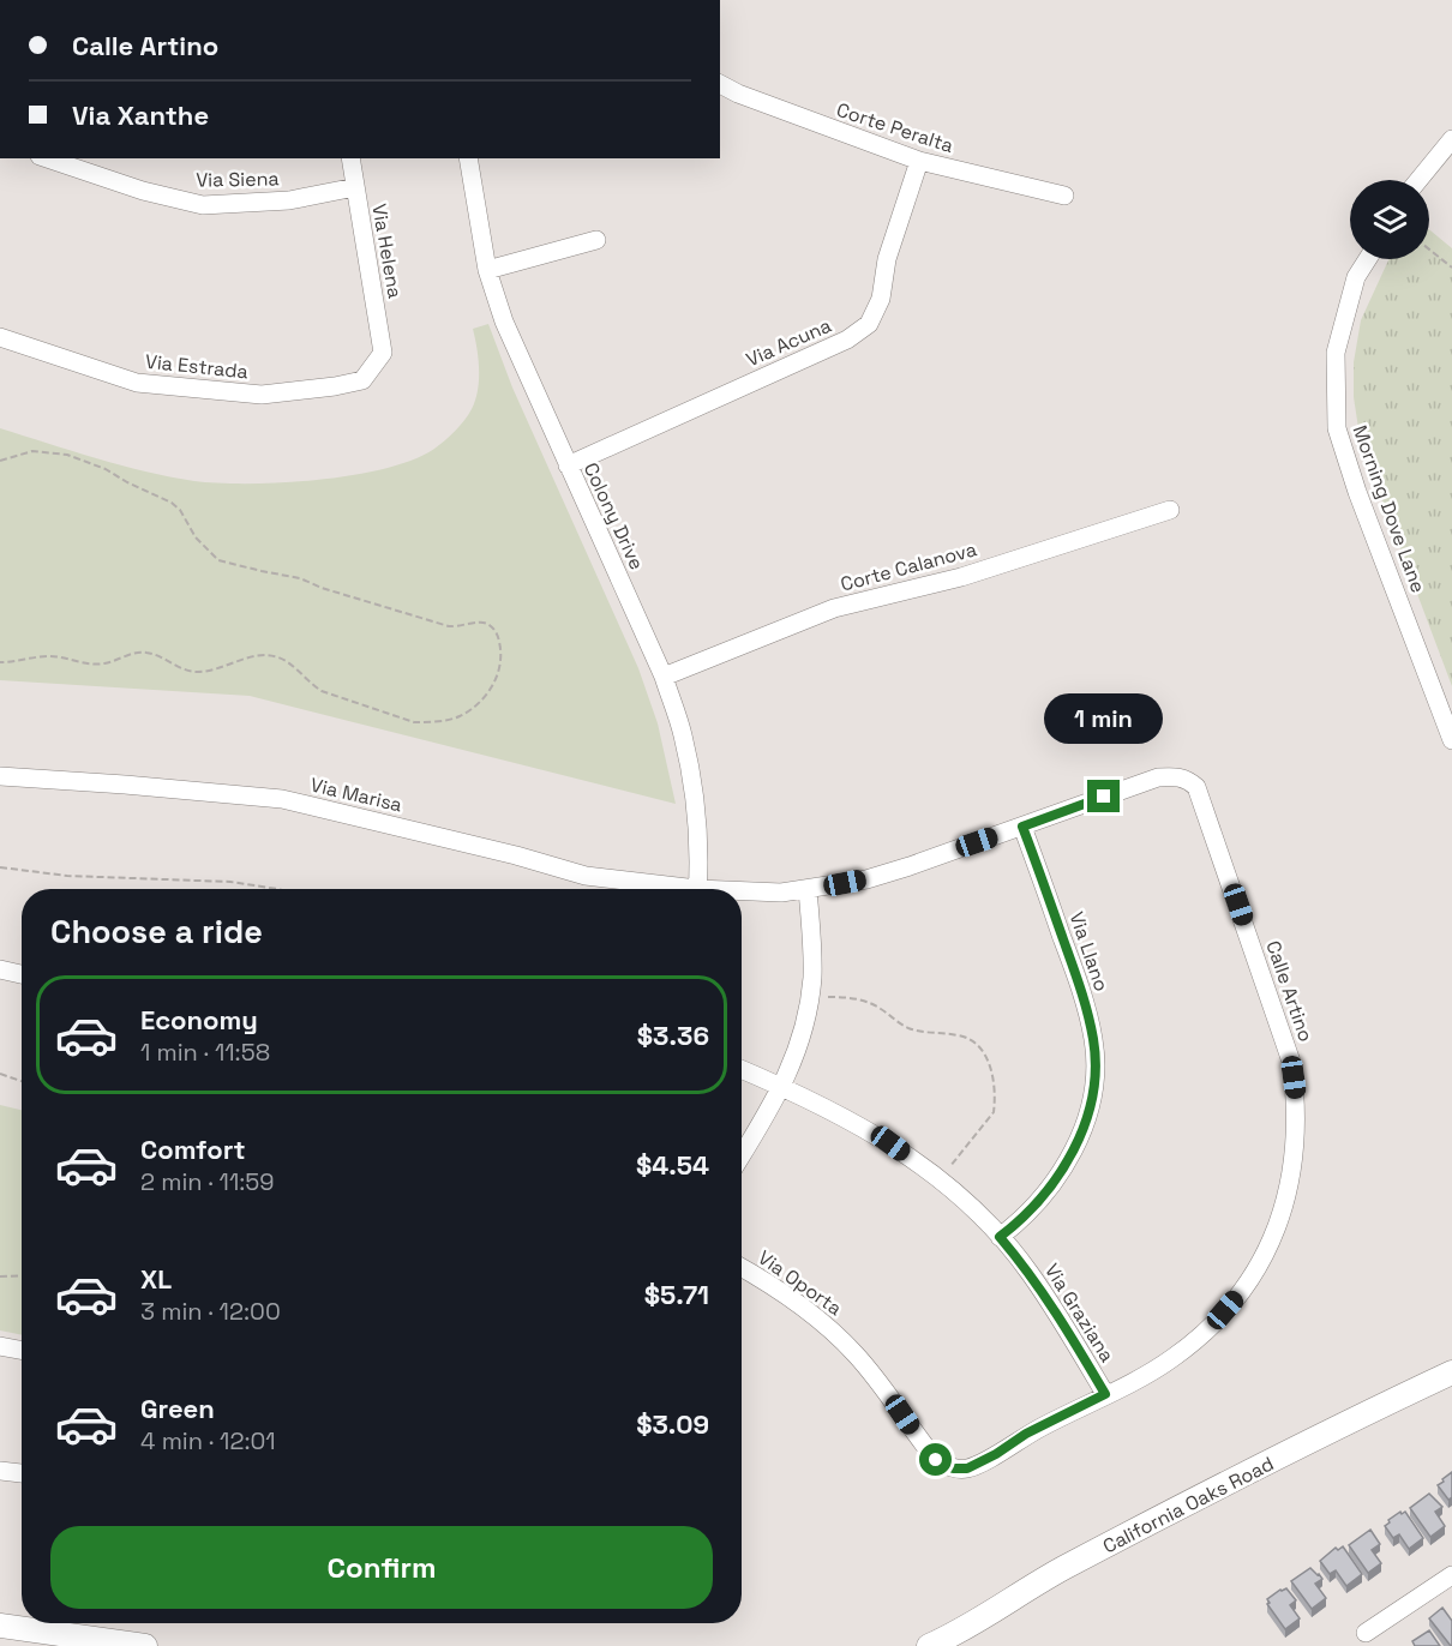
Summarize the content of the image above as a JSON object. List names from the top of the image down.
{
  "streets": {
    "main road": ["California Oaks Road"],
    "street": [
      "Corte Peralta",
      "Via Siena",
      "Via Helena",
      "Via Acuna",
      "Via Estrada",
      "Morning Dove Lane",
      "Colony Drive",
      "Corte Calanova",
      "Via Marisa",
      "Via Llano",
      "Calle Artino",
      "Via Oporta",
      "Via Graziana"
    ]
  },
  "crossings": [
    ["Corte Peralta", "Via Acuna"],
    ["Via Siena", "Via Helena"],
    ["Via Helena", "Via Estrada"],
    ["Via Acuna", "Colony Drive"],
    ["Colony Drive", "Corte Calanova"],
    ["Via Marisa", "Via Llano"],
    ["Via Marisa", "Calle Artino"],
    ["Via Llano", "Via Graziana"],
    ["Calle Artino", "Via Oporta"],
    ["Calle Artino", "Via Graziana"]
  ],
  "page": {
    "banner": ["Calle Artino", "Via Xanthe"],
    "bubble": "1 min",
    "heading": "Choose a ride",
    "list": [
      {
        "name": "Economy",
        "note": "1 min · 11:58",
        "value": "$3.36"
      },
      {
        "name": "Comfort",
        "note": "2 min · 11:59",
        "value": "$4.54"
      },
      {
        "name": "XL",
        "note": "3 min · 12:00",
        "value": "$5.71"
      },
      {
        "name": "Green",
        "note": "4 min · 12:01",
        "value": "$3.09"
      }
    ],
    "buttons": "Confirm"
  }
}
